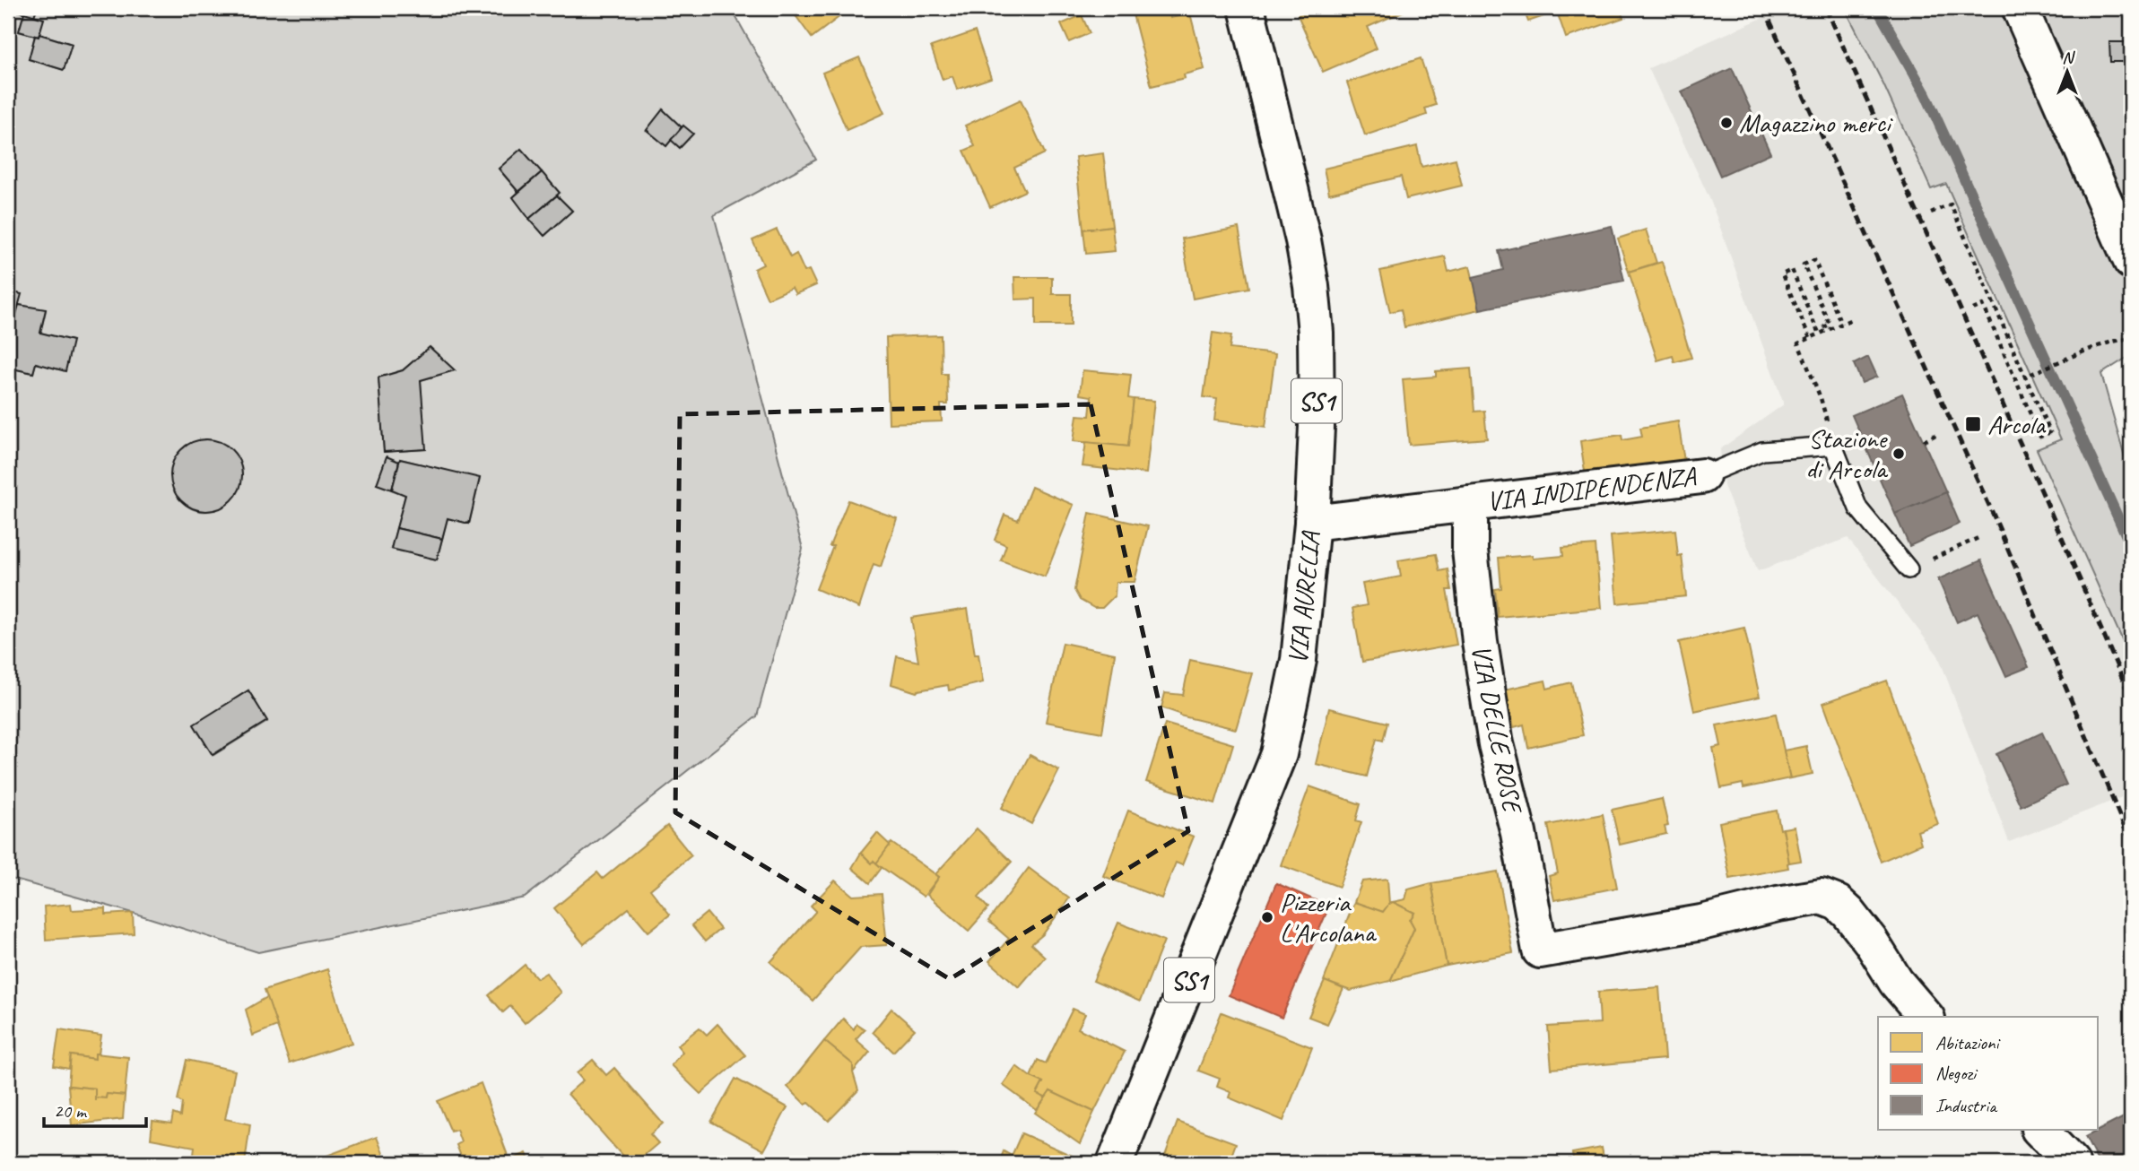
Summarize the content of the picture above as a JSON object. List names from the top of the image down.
{
  "streets": {
    "street": [
      "SS1",
      "VIA INDIPENDENZA",
      "VIA AURELIA",
      "VIA DELLE ROSE"
    ]
  },
  "crossings": [
    ["VIA INDIPENDENZA", "VIA AURELIA"],
    ["VIA INDIPENDENZA", "VIA DELLE ROSE"]
  ],
  "places": {
    "other": ["Magazzino merci", "Stazione di Arcola", "Pizzeria L'Arcolana"],
    "transit": ["Arcola"]
  },
  "legend": ["Abitazioni", "Negozi", "Industria"],
  "scale_bar": "20 m",
  "north": "top"
}
